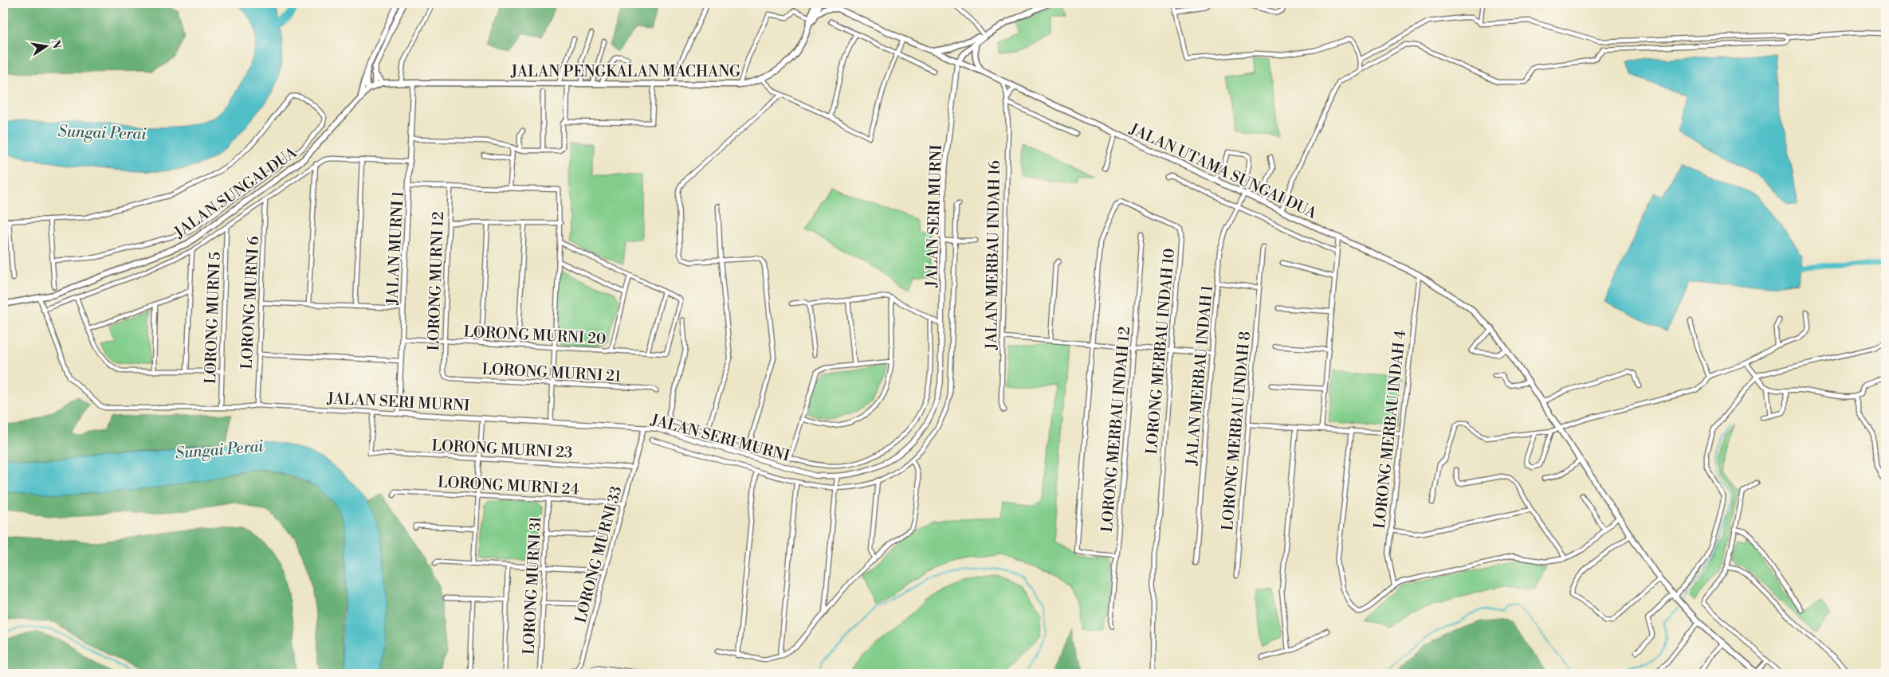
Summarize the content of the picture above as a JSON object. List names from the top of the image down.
{
  "streets": {
    "main road": ["JALAN PENGKALAN MACHANG", "JALAN UTAMA SUNGAI DUA", "JALAN SUNGAI DUA"],
    "street": [
      "JALAN SERI MURNI",
      "JALAN MURNI 1",
      "JALAN MERBAU INDAH 16",
      "LORONG MURNI 12",
      "LORONG MURNI 6",
      "LORONG MURNI 5",
      "LORONG MURNI 20",
      "LORONG MERBAU INDAH 10",
      "LORONG MURNI 21",
      "JALAN MERBAU INDAH 1",
      "LORONG MERBAU INDAH 12",
      "LORONG MERBAU INDAH 4",
      "LORONG MERBAU INDAH 8",
      "LORONG MURNI 23",
      "LORONG MURNI 24",
      "LORONG MURNI 33",
      "LORONG MURNI 31"
    ]
  },
  "crossings": [
    ["JALAN PENGKALAN MACHANG", "JALAN SUNGAI DUA"],
    ["JALAN PENGKALAN MACHANG", "JALAN MURNI 1"],
    ["JALAN UTAMA SUNGAI DUA", "JALAN SERI MURNI"],
    ["JALAN UTAMA SUNGAI DUA", "JALAN MERBAU INDAH 16"],
    ["JALAN UTAMA SUNGAI DUA", "JALAN MERBAU INDAH 1"],
    ["JALAN UTAMA SUNGAI DUA", "LORONG MERBAU INDAH 4"],
    ["JALAN SUNGAI DUA", "JALAN MURNI 1"],
    ["JALAN SERI MURNI", "JALAN MURNI 1"],
    ["JALAN SERI MURNI", "LORONG MURNI 6"],
    ["JALAN SERI MURNI", "LORONG MURNI 5"],
    ["JALAN SERI MURNI", "LORONG MURNI 23"],
    ["JALAN SERI MURNI", "LORONG MURNI 33"],
    ["JALAN MURNI 1", "LORONG MURNI 20"],
    ["LORONG MURNI 12", "LORONG MURNI 20"],
    ["LORONG MURNI 12", "LORONG MURNI 21"],
    ["LORONG MURNI 23", "LORONG MURNI 33"],
    ["LORONG MURNI 24", "LORONG MURNI 33"],
    ["LORONG MURNI 24", "LORONG MURNI 31"]
  ],
  "water": ["Sungai Perai"],
  "north": "right"
}
